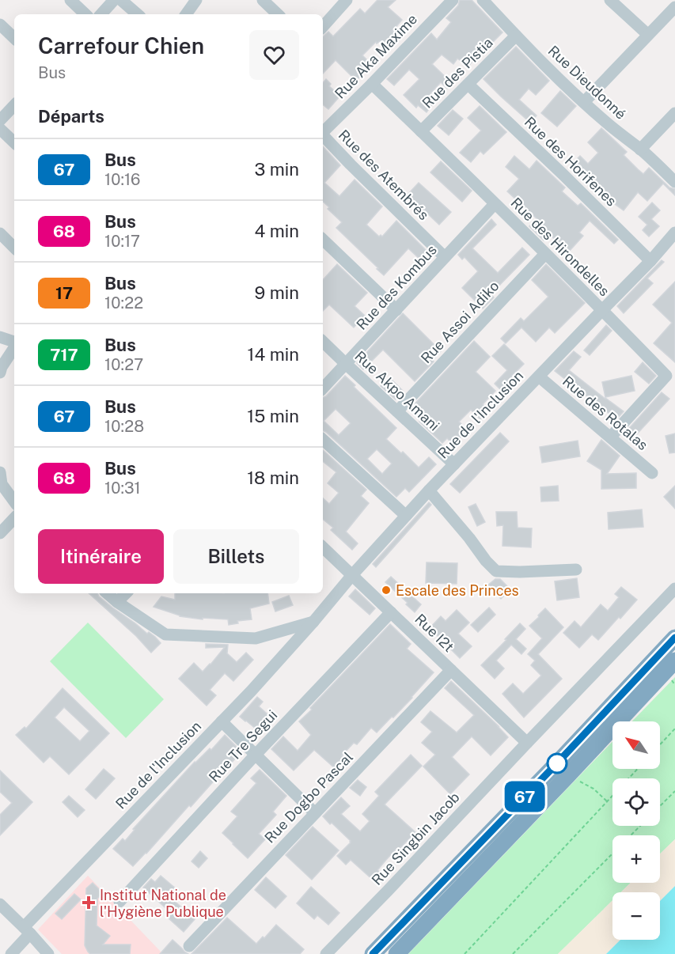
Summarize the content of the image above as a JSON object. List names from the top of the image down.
{
  "streets": {
    "street": [
      "Rue Aka Maxime",
      "Rue des Pistia",
      "Rue Dieudonné",
      "Rue des Horifenes",
      "Rue des Atembrés",
      "Rue des Hirondelles",
      "Rue des Kombus",
      "Rue Assoi Adiko",
      "Rue Akpo Amani",
      "Rue des Rotalas",
      "Rue de l'Inclusion",
      "Rue I2t",
      "Rue Tre Segui",
      "Rue Dogbo Pascal",
      "Rue Singbin Jacob"
    ]
  },
  "crossings": [
    ["Rue Aka Maxime", "Rue des Hirondelles"],
    ["Rue des Pistia", "Rue Dieudonné"],
    ["Rue des Pistia", "Rue des Horifenes"],
    ["Rue des Pistia", "Rue des Hirondelles"],
    ["Rue des Horifenes", "Rue de l'Inclusion"],
    ["Rue des Atembrés", "Rue des Kombus"],
    ["Rue des Hirondelles", "Rue des Kombus"],
    ["Rue des Hirondelles", "Rue Assoi Adiko"],
    ["Rue des Hirondelles", "Rue des Rotalas"],
    ["Rue des Hirondelles", "Rue de l'Inclusion"],
    ["Rue des Kombus", "Rue Akpo Amani"],
    ["Rue Assoi Adiko", "Rue Akpo Amani"],
    ["Rue Akpo Amani", "Rue de l'Inclusion"],
    ["Rue des Rotalas", "Rue de l'Inclusion"],
    ["Rue de l'Inclusion", "Rue I2t"],
    ["Rue I2t", "Rue Tre Segui"],
    ["Rue I2t", "Rue Dogbo Pascal"],
    ["Rue I2t", "Rue Singbin Jacob"]
  ],
  "places": {
    "other": ["Escale des Princes"],
    "health": ["Institut National de l'Hygiène Publique"]
  },
  "lines": ["bus line 67"],
  "north": "top left",
  "page": {
    "on_map": "67",
    "heading": [
      ["Carrefour Chien", "Bus"],
      "Départs"
    ],
    "list": [
      {
        "mark": "67",
        "name": "Bus",
        "note": "10:16",
        "value": "3 min"
      },
      {
        "mark": "68",
        "name": "Bus",
        "note": "10:17",
        "value": "4 min"
      },
      {
        "mark": "17",
        "name": "Bus",
        "note": "10:22",
        "value": "9 min"
      },
      {
        "mark": "717",
        "name": "Bus",
        "note": "10:27",
        "value": "14 min"
      },
      {
        "mark": "67",
        "name": "Bus",
        "note": "10:28",
        "value": "15 min"
      },
      {
        "mark": "68",
        "name": "Bus",
        "note": "10:31",
        "value": "18 min"
      }
    ],
    "buttons": ["Itinéraire", "Billets"],
    "map_buttons": ["+", "−"]
  }
}
